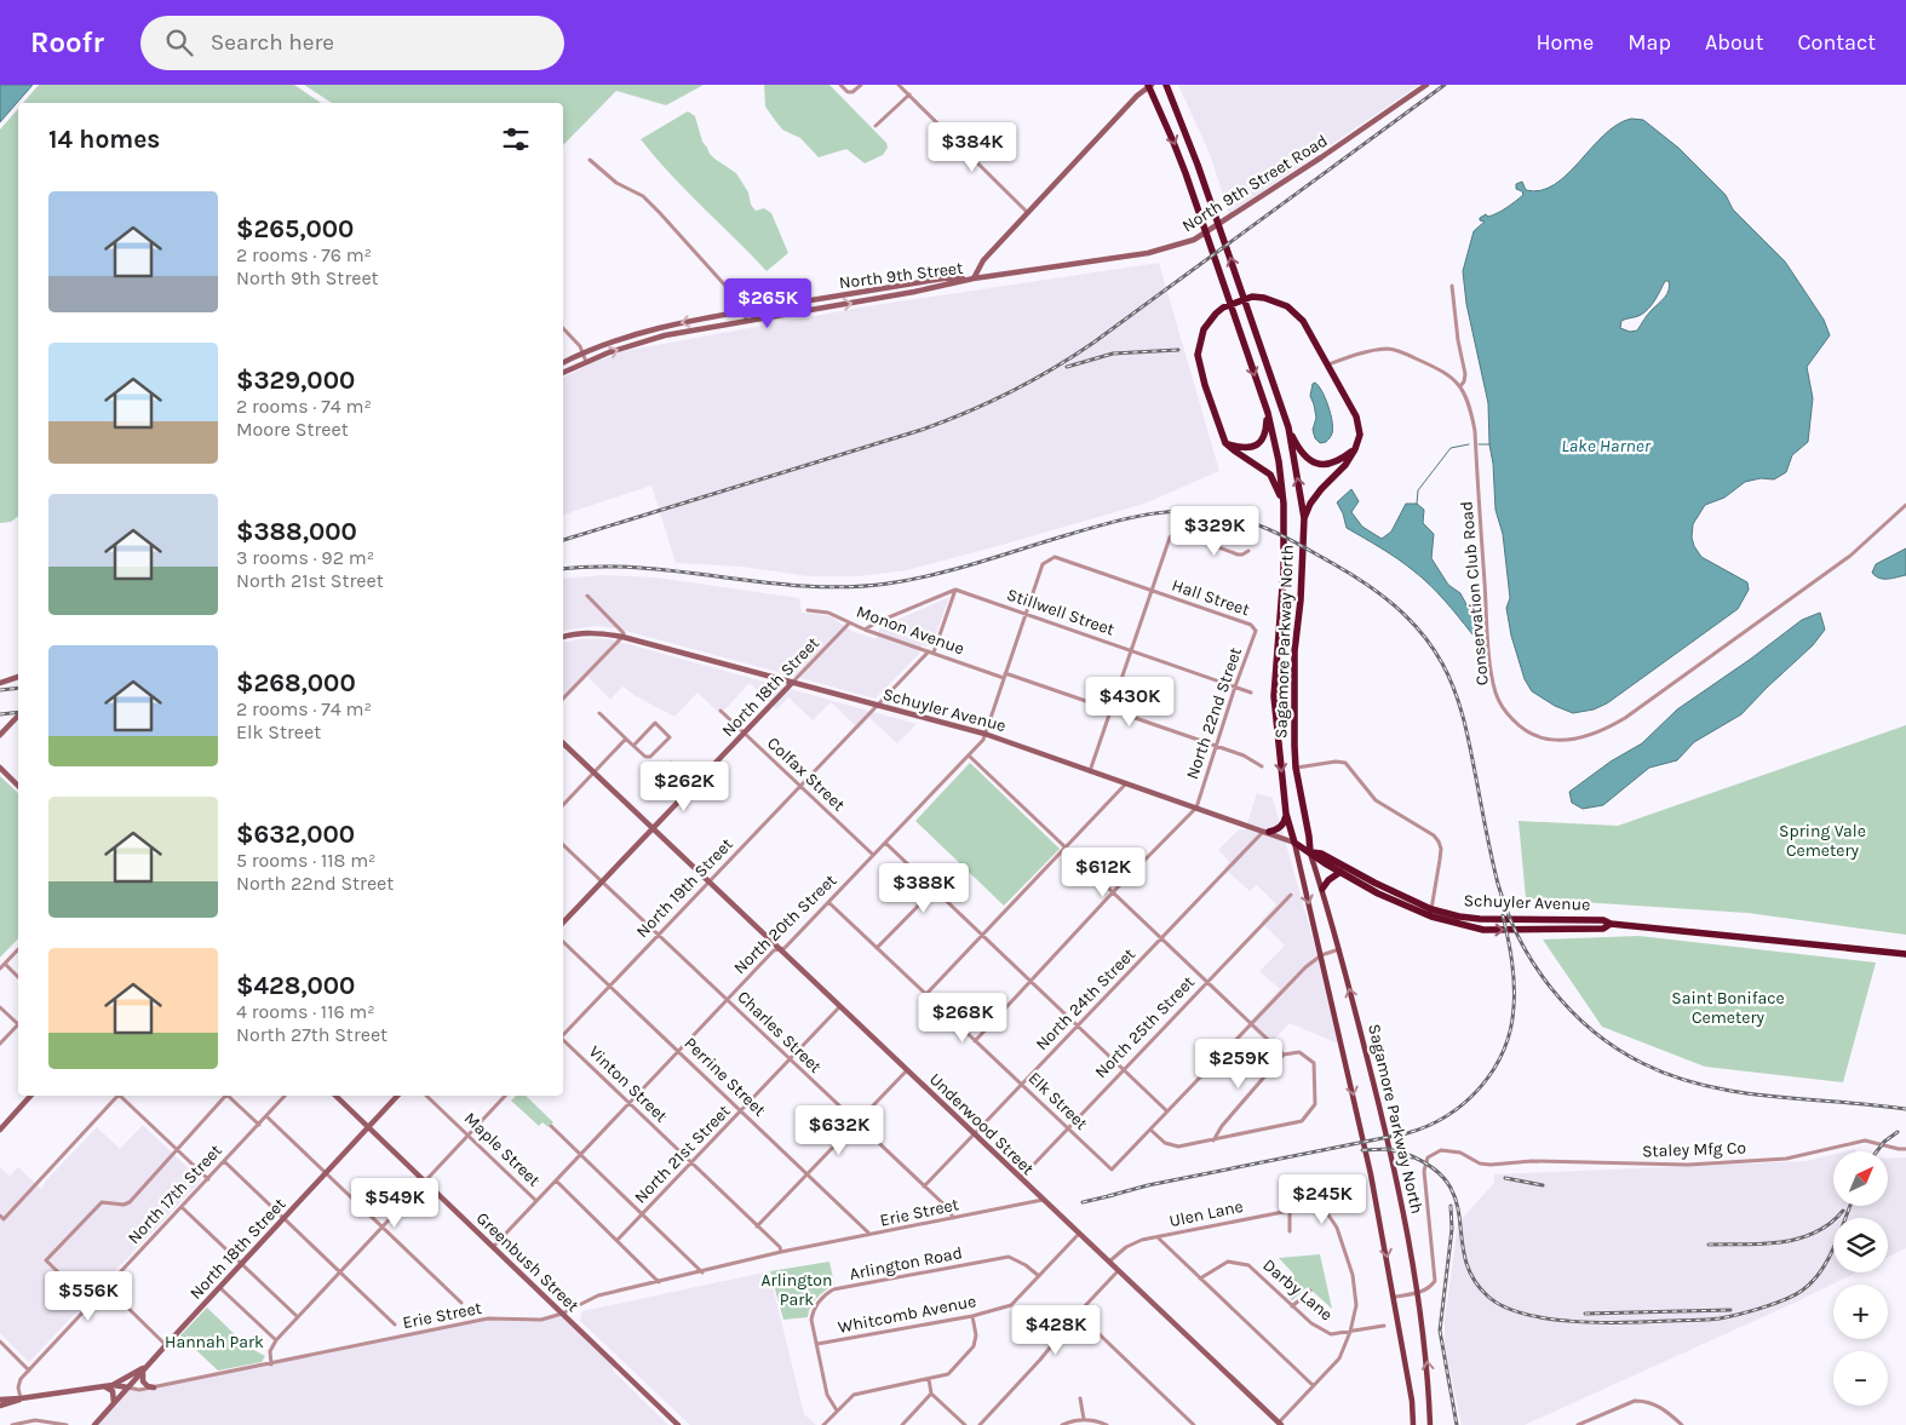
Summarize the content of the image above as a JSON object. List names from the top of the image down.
{
  "streets": {
    "highway": ["Sagamore Parkway North", "Schuyler Avenue"],
    "main road": [
      "North 9th Street Road",
      "North 9th Street",
      "North 18th Street",
      "Underwood Street",
      "Erie Street",
      "Greenbush Street"
    ],
    "street": [
      "Conservation Club Road",
      "Hall Street",
      "Stillwell Street",
      "Monon Avenue",
      "North 22nd Street",
      "Colfax Street",
      "North 19th Street",
      "North 20th Street",
      "North 24th Street",
      "North 25th Street",
      "Charles Street",
      "Perrine Street",
      "Vinton Street",
      "Elk Street",
      "Maple Street",
      "Staley Mfg Co",
      "North 21st Street",
      "North 17th Street",
      "Ulen Lane",
      "Arlington Road",
      "Darby Lane",
      "Whitcomb Avenue"
    ]
  },
  "crossings": [
    ["North 9th Street Road", "North 9th Street"],
    ["Hall Street", "North 22nd Street"],
    ["Hall Street", "North 20th Street"],
    ["Stillwell Street", "North 22nd Street"],
    ["Stillwell Street", "North 19th Street"],
    ["Stillwell Street", "North 20th Street"],
    ["Monon Avenue", "North 18th Street"],
    ["Monon Avenue", "North 22nd Street"],
    ["Monon Avenue", "North 19th Street"],
    ["Monon Avenue", "North 20th Street"],
    ["Sagamore Parkway North", "Schuyler Avenue"],
    ["Sagamore Parkway North", "Staley Mfg Co"],
    ["North 18th Street", "Schuyler Avenue"],
    ["North 18th Street", "Colfax Street"],
    ["North 18th Street", "Charles Street"],
    ["North 18th Street", "Underwood Street"],
    ["North 18th Street", "Erie Street"],
    ["North 18th Street", "Greenbush Street"],
    ["Schuyler Avenue", "North 22nd Street"],
    ["Schuyler Avenue", "North 19th Street"],
    ["Schuyler Avenue", "North 20th Street"],
    ["Schuyler Avenue", "North 24th Street"],
    ["Colfax Street", "North 19th Street"],
    ["Colfax Street", "North 20th Street"],
    ["North 19th Street", "Charles Street"],
    ["North 19th Street", "Perrine Street"],
    ["North 19th Street", "Underwood Street"],
    ["North 20th Street", "Charles Street"],
    ["North 20th Street", "Perrine Street"],
    ["North 20th Street", "Vinton Street"],
    ["North 20th Street", "Elk Street"],
    ["North 20th Street", "Underwood Street"],
    ["North 20th Street", "Maple Street"],
    ["North 20th Street", "Greenbush Street"],
    ["North 24th Street", "Charles Street"],
    ["North 24th Street", "Elk Street"],
    ["North 24th Street", "Underwood Street"],
    ["North 25th Street", "Elk Street"],
    ["North 25th Street", "Underwood Street"],
    ["Charles Street", "North 21st Street"],
    ["Charles Street", "Erie Street"],
    ["Perrine Street", "North 21st Street"],
    ["Perrine Street", "Erie Street"],
    ["Vinton Street", "North 21st Street"],
    ["Vinton Street", "Erie Street"],
    ["Underwood Street", "North 21st Street"],
    ["Underwood Street", "Erie Street"],
    ["Underwood Street", "Ulen Lane"],
    ["Underwood Street", "Whitcomb Avenue"],
    ["North 17th Street", "Erie Street"],
    ["Erie Street", "Greenbush Street"],
    ["Ulen Lane", "Darby Lane"],
    ["Arlington Road", "Whitcomb Avenue"]
  ],
  "water": ["Lake Harner"],
  "parks": [
    "Spring Vale Cemetery",
    "Saint Boniface Cemetery",
    "Arlington Park",
    "Hannah Park"
  ],
  "north": "top right",
  "page": {
    "header": "Roofr",
    "search": "Search here",
    "nav": [
      "Home",
      "Map",
      "About",
      "Contact"
    ],
    "heading": "14 homes",
    "price": [
      "$384K",
      "$265K",
      "$329K",
      "$430K",
      "$262K",
      "$612K",
      "$388K",
      "$268K",
      "$259K",
      "$632K",
      "$245K",
      "$549K",
      "$556K",
      "$428K"
    ],
    "list": [
      {
        "name": "$265,000",
        "note": "2 rooms · 76 m² · North 9th Street"
      },
      {
        "name": "$329,000",
        "note": "2 rooms · 74 m² · Moore Street"
      },
      {
        "name": "$388,000",
        "note": "3 rooms · 92 m² · North 21st Street"
      },
      {
        "name": "$268,000",
        "note": "2 rooms · 74 m² · Elk Street"
      },
      {
        "name": "$632,000",
        "note": "5 rooms · 118 m² · North 22nd Street"
      },
      {
        "name": "$428,000",
        "note": "4 rooms · 116 m² · North 27th Street"
      }
    ],
    "map_buttons": ["+", "−"]
  }
}
